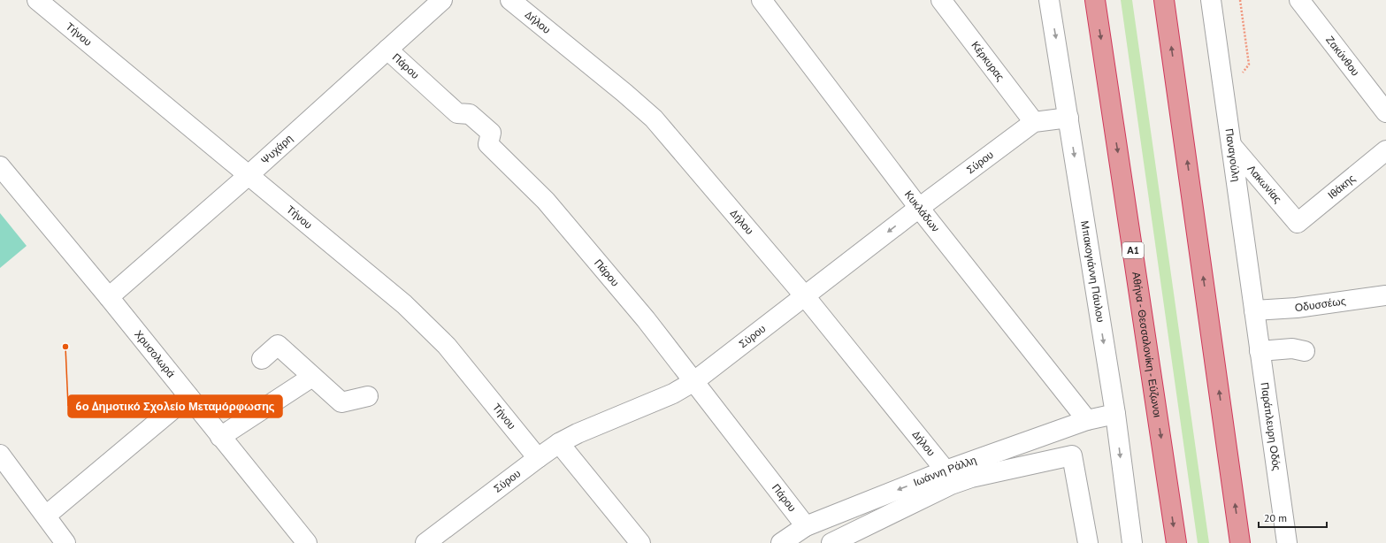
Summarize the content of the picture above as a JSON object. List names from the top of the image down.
{
  "streets": {
    "highway": ["Α1", "Αθήνα - Θεσσαλονίκη - Εύζωνοι"],
    "street": [
      "Δήλου",
      "Τήνου",
      "Ζακύνθου",
      "Κέρκυρας",
      "Πάρου",
      "Ψυχάρη",
      "Παναγούλη",
      "Σύρου",
      "Λακωνίας",
      "Ιθάκης",
      "Κυκλάδων",
      "Μπακογιάννη Πάυλου",
      "Οδυσσέως",
      "Χρυσολωρά",
      "Παράπλευρη Οδός",
      "Ιωάννη Ράλλη"
    ]
  },
  "crossings": [
    ["Δήλου", "Σύρου"],
    ["Δήλου", "Ιωάννη Ράλλη"],
    ["Τήνου", "Ψυχάρη"],
    ["Τήνου", "Σύρου"],
    ["Κέρκυρας", "Σύρου"],
    ["Πάρου", "Ψυχάρη"],
    ["Πάρου", "Σύρου"],
    ["Πάρου", "Ιωάννη Ράλλη"],
    ["Ψυχάρη", "Χρυσολωρά"],
    ["Παναγούλη", "Λακωνίας"],
    ["Παναγούλη", "Οδυσσέως"],
    ["Παναγούλη", "Παράπλευρη Οδός"],
    ["Σύρου", "Κυκλάδων"],
    ["Σύρου", "Μπακογιάννη Πάυλου"],
    ["Λακωνίας", "Ιθάκης"],
    ["Κυκλάδων", "Ιωάννη Ράλλη"],
    ["Μπακογιάννη Πάυλου", "Ιωάννη Ράλλη"],
    ["Οδυσσέως", "Παράπλευρη Οδός"]
  ],
  "one_way": ["Μπακογιάννη Πάυλου"],
  "places": ["6ο Δημοτικό Σχολείο Μεταμόρφωσης"],
  "scale_bar": "20 m"
}
